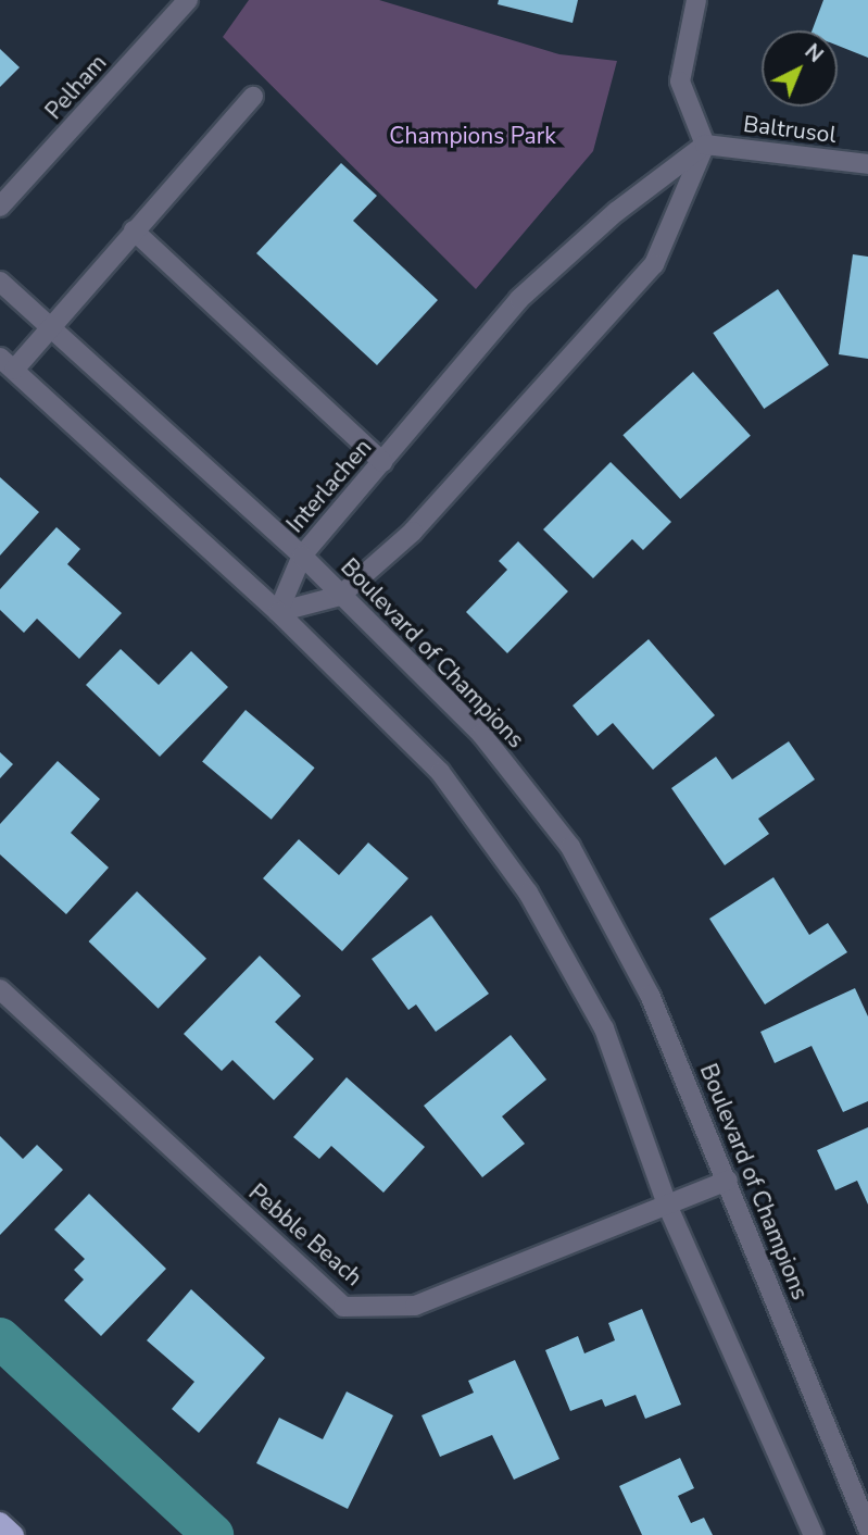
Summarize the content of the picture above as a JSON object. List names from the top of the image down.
{
  "streets": {
    "street": [
      "Pelham",
      "Baltrusol",
      "Interlachen",
      "Boulevard of Champions",
      "Pebble Beach"
    ]
  },
  "crossings": [
    ["Baltrusol", "Interlachen"],
    ["Interlachen", "Boulevard of Champions"],
    ["Boulevard of Champions", "Pebble Beach"]
  ],
  "parks": ["Champions Park"],
  "north": "top right"
}
